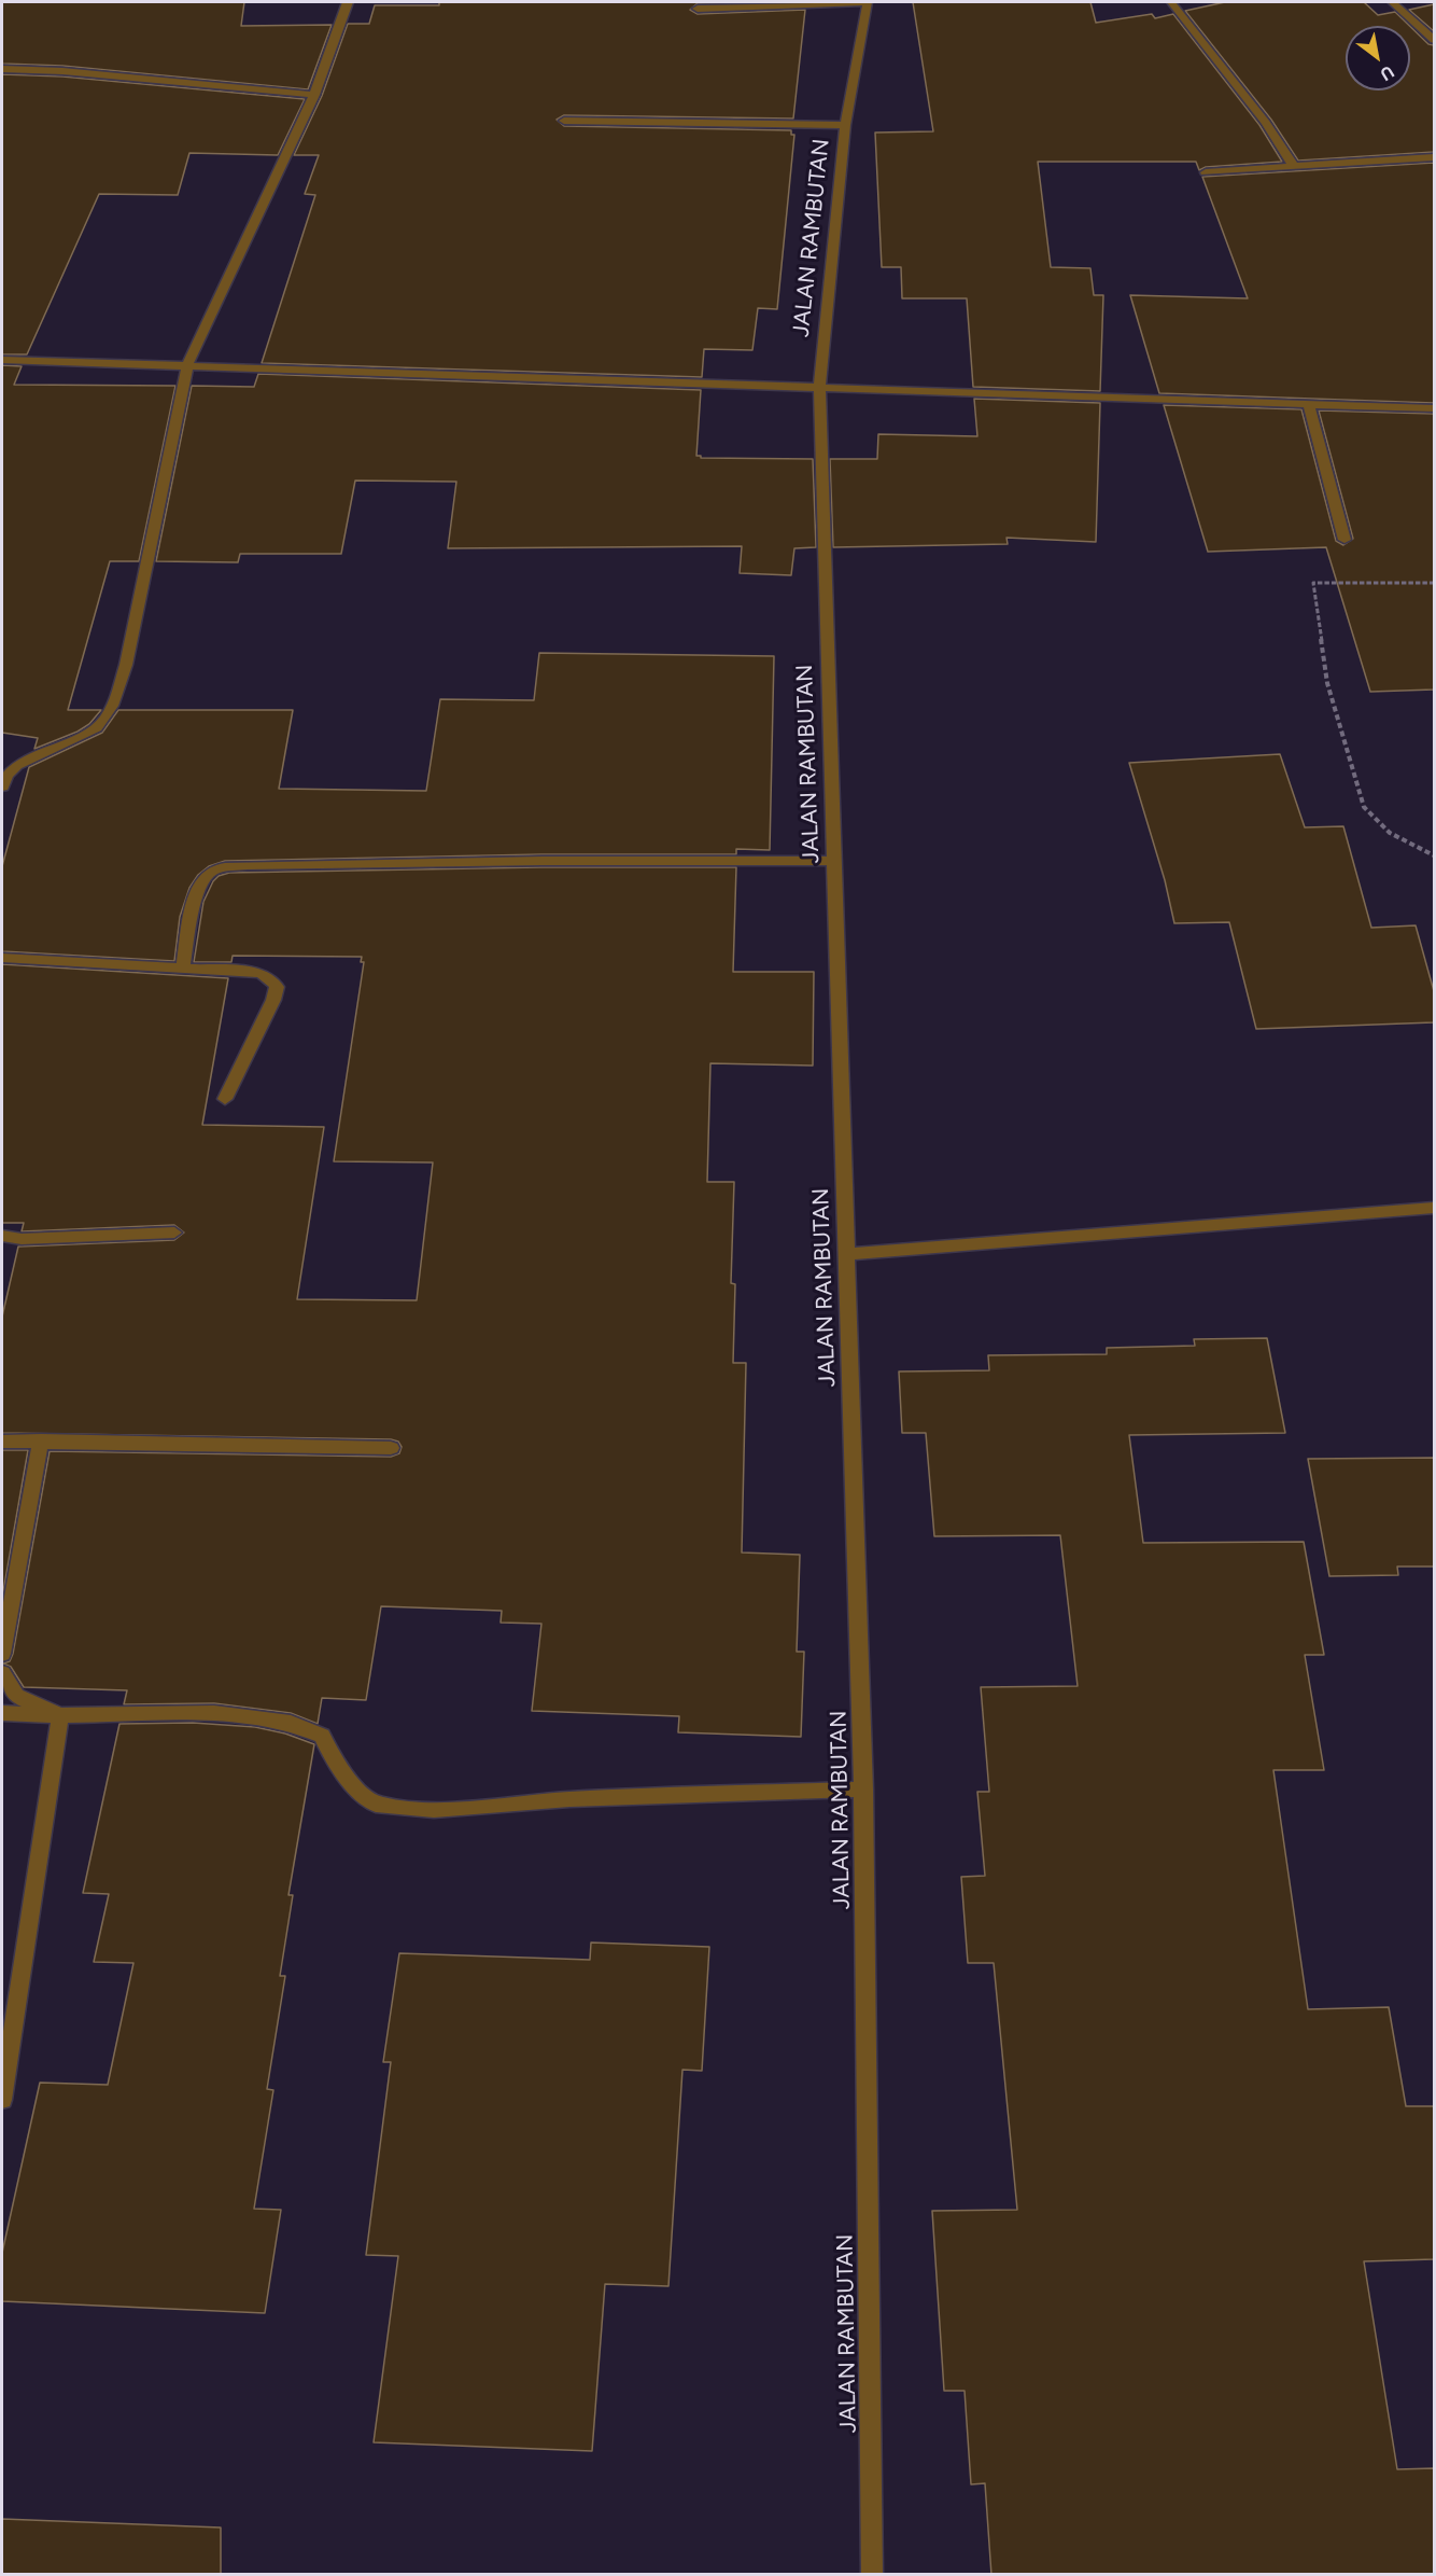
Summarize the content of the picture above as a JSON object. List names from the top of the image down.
{
  "streets": {
    "street": ["JALAN RAMBUTAN"]
  },
  "north": "bottom right"
}
